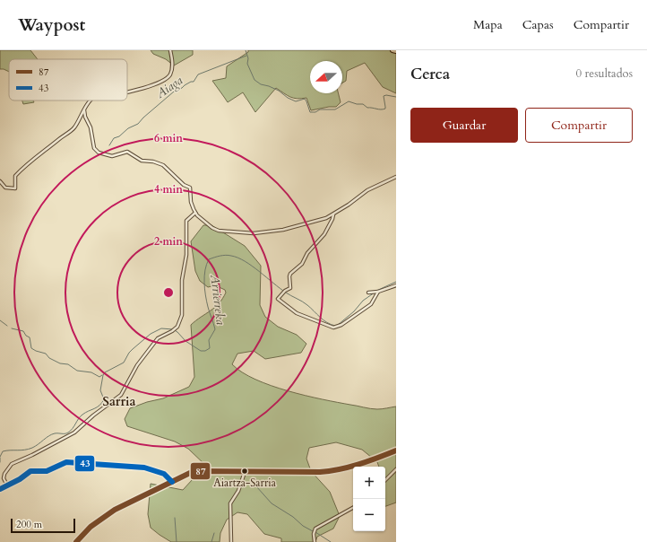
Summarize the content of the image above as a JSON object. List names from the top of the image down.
{
  "districts": ["Sarria"],
  "water": ["Aiaga", "Arrierreka"],
  "places": ["Aiartza-Sarria"],
  "lines": ["transit line 87", "transit line 43"],
  "legend": ["87", "43"],
  "scale_bar": "200 m",
  "north": "left",
  "page": {
    "header": "Waypost",
    "nav": ["Mapa", "Capas", "Compartir"],
    "heading": ["Cerca", "0 resultados"],
    "buttons": ["Guardar", "Compartir"],
    "map_buttons": ["+", "−"],
    "scale": "200 m"
  },
  "rings": ["6 min", "4 min", "2 min"]
}
